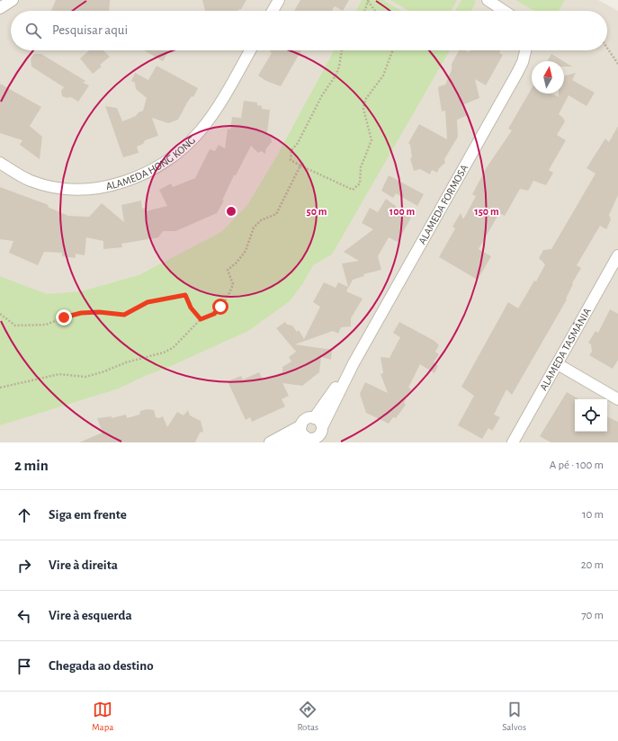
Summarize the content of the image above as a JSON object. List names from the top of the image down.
{
  "streets": {
    "street": ["ALAMEDA HONG KONG", "ALAMEDA FORMOSA", "ALAMEDA TASMÂNIA"]
  },
  "north": "top",
  "page": {
    "search": "Pesquisar aqui",
    "heading": ["2 min", "A pé · 100 m"],
    "list": [
      ["Siga em frente", "10 m"],
      ["Vire à direita", "20 m"],
      ["Vire à esquerda", "70 m"],
      "Chegada ao destino"
    ],
    "nav": ["Mapa", "Rotas", "Salvos"]
  },
  "rings": ["50 m", "100 m", "150 m"]
}
